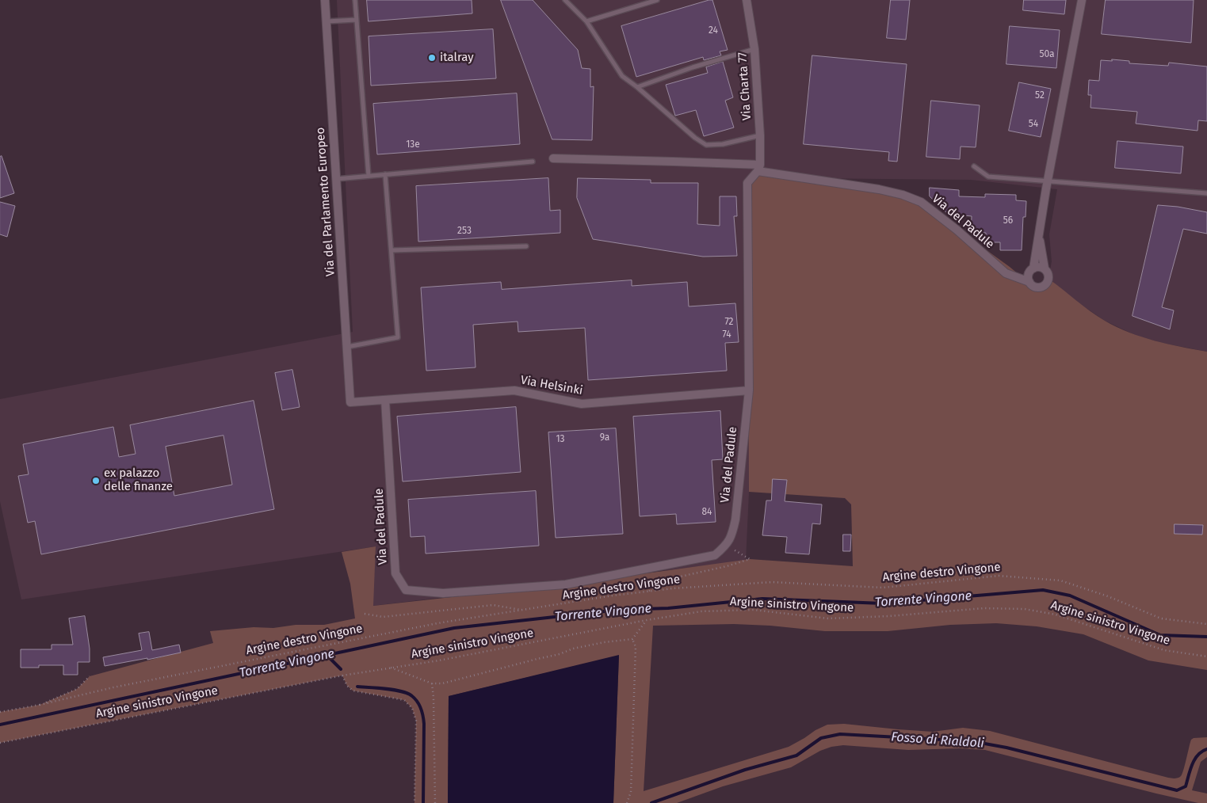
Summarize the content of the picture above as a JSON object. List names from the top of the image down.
{
  "streets": {
    "street": [
      "Via Charta 77",
      "Via del Parlamento Europeo",
      "Via del Padule",
      "Via Helsinki"
    ],
    "path": ["Argine destro Vingone", "Argine sinistro Vingone"]
  },
  "crossings": [
    ["Via Charta 77", "Via del Padule"],
    ["Via del Parlamento Europeo", "Via Helsinki"],
    ["Via del Padule", "Via Helsinki"]
  ],
  "water": ["Torrente Vingone", "Fosso di Rialdoli"],
  "places": ["italray", "ex palazzo delle finanze"],
  "house_numbers": [
    "24",
    "50a",
    "52",
    "54",
    "13e",
    "56",
    "253",
    "72",
    "74",
    "9a",
    "13",
    "84"
  ]
}
